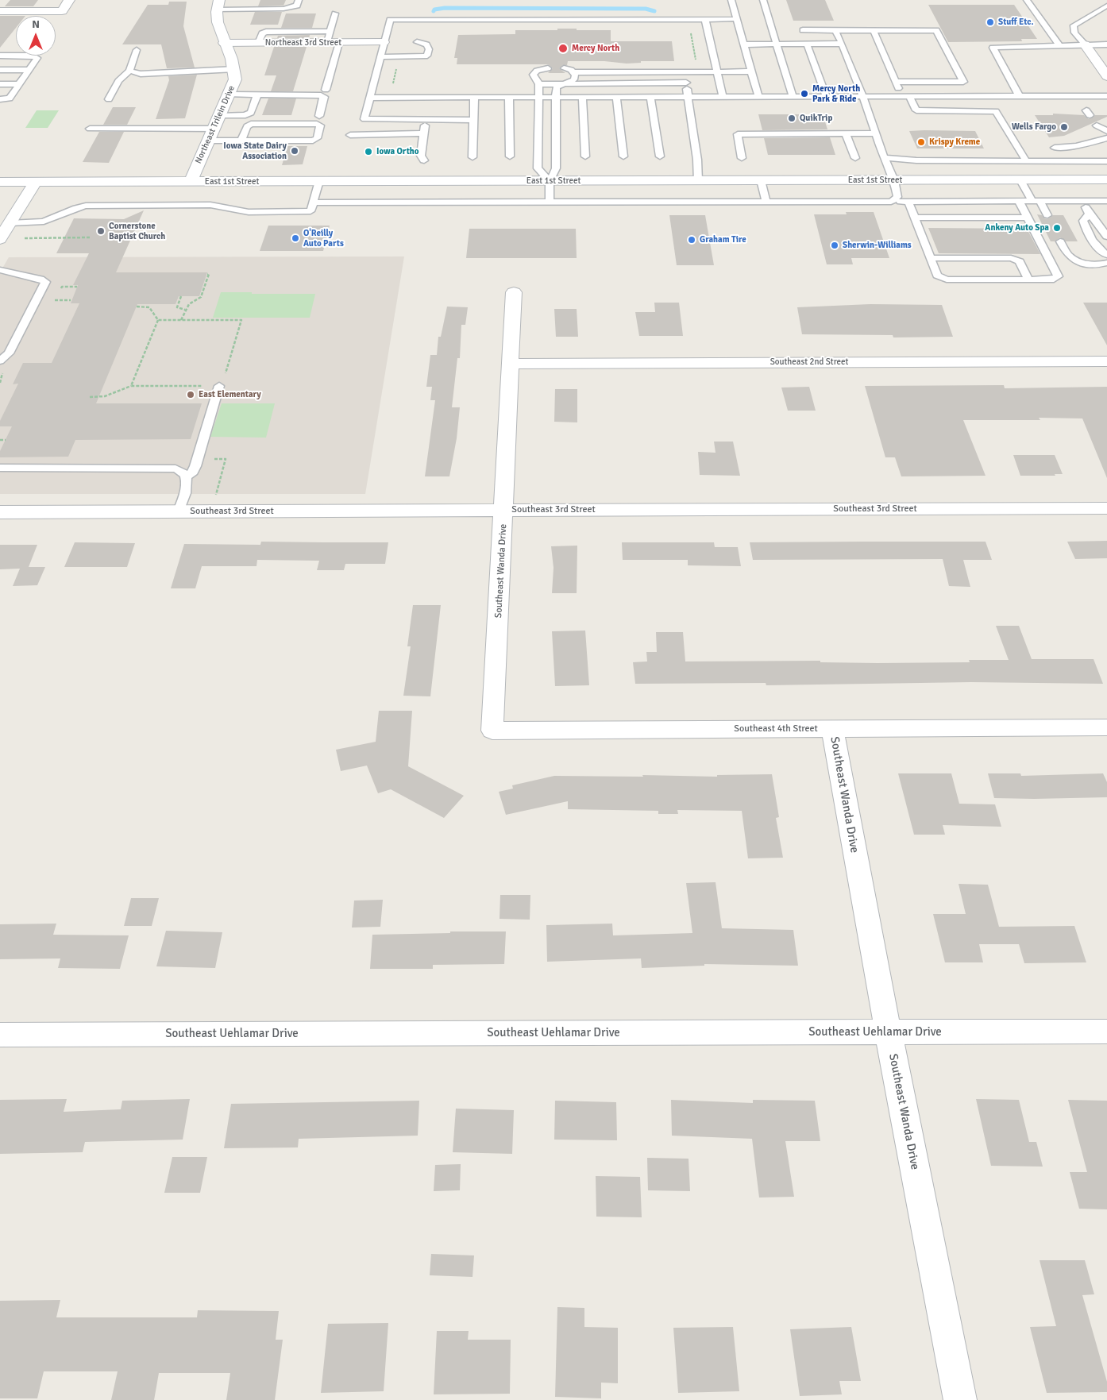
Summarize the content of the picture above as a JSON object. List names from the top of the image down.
{
  "streets": {
    "street": [
      "Northeast 3rd Street",
      "Northeast Trilein Drive",
      "East 1st Street",
      "Southeast 2nd Street",
      "Southeast 3rd Street",
      "Southeast Wanda Drive",
      "Southeast 4th Street",
      "Southeast Uehlamar Drive"
    ]
  },
  "crossings": [
    ["Northeast Trilein Drive", "East 1st Street"],
    ["Southeast 2nd Street", "Southeast Wanda Drive"],
    ["Southeast 3rd Street", "Southeast Wanda Drive"],
    ["Southeast Wanda Drive", "Southeast 4th Street"],
    ["Southeast Wanda Drive", "Southeast Uehlamar Drive"]
  ],
  "places": [
    "Stuff Etc.",
    "Mercy North",
    "Mercy North Park & Ride",
    "QuikTrip",
    "Wells Fargo",
    "Krispy Kreme",
    "Iowa State Dairy Association",
    "Iowa Ortho",
    "Ankeny Auto Spa",
    "Cornerstone Baptist Church",
    "O'Reilly Auto Parts",
    "Graham Tire",
    "Sherwin-Williams",
    "East Elementary"
  ],
  "north": "top"
}
